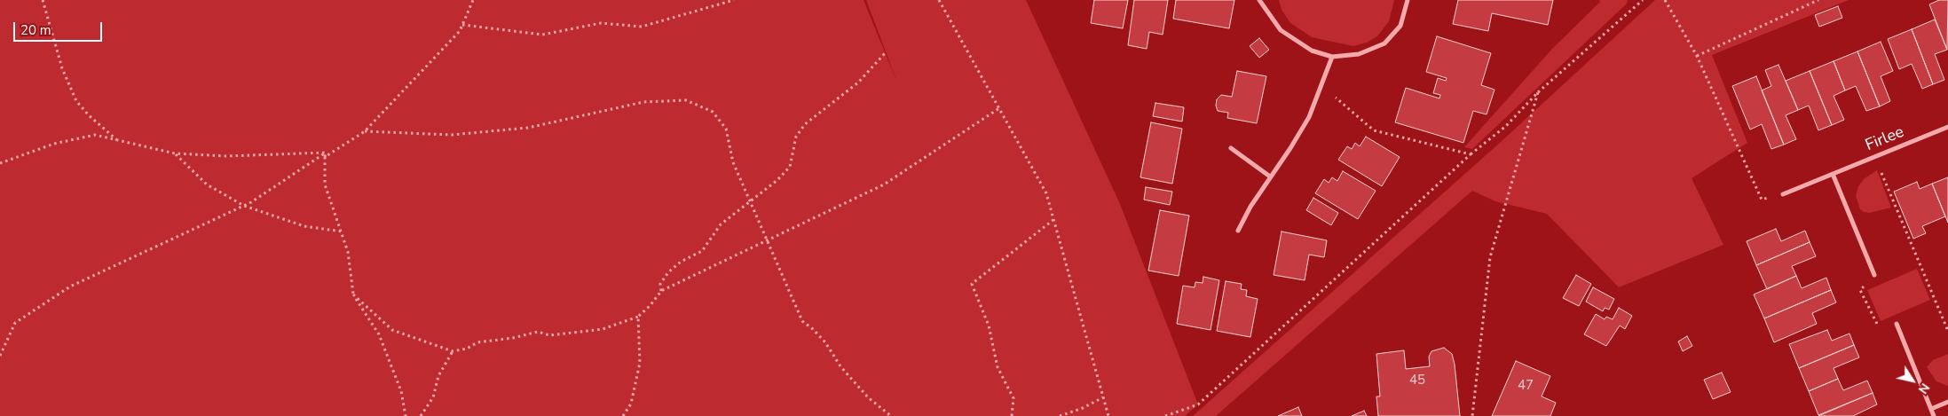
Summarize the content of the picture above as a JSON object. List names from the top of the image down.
{
  "streets": {
    "street": ["Firlee"]
  },
  "house_numbers": ["45", "47"],
  "scale_bar": "20 m",
  "north": "bottom right"
}
